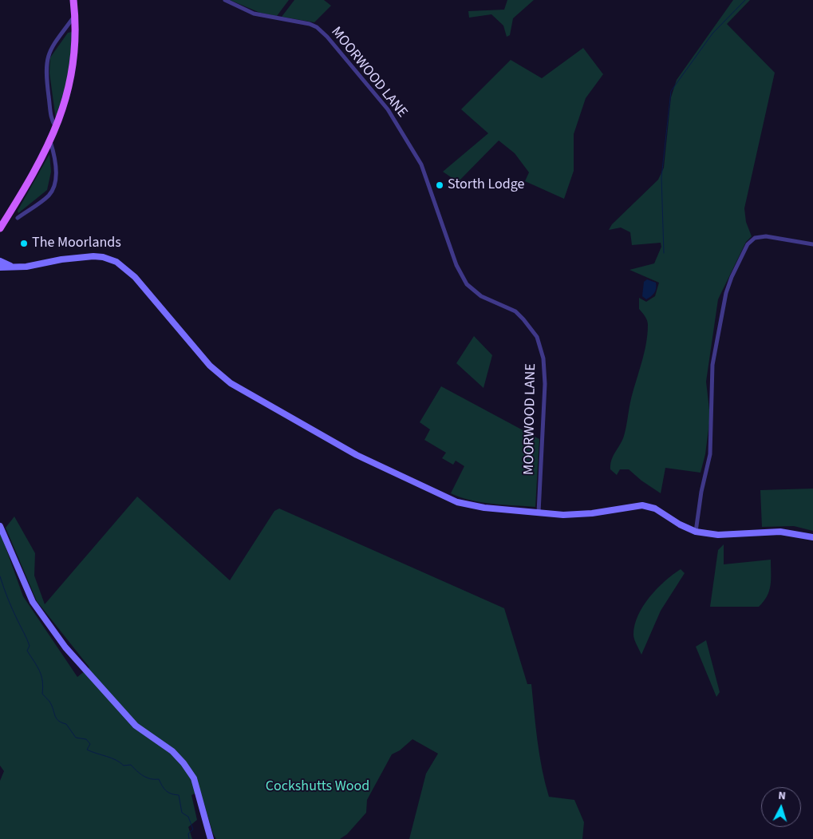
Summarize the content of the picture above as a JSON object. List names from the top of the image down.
{
  "streets": {
    "street": ["MOORWOOD LANE"]
  },
  "parks": ["Cockshutts Wood"],
  "places": ["Storth Lodge", "The Moorlands"],
  "north": "top"
}
